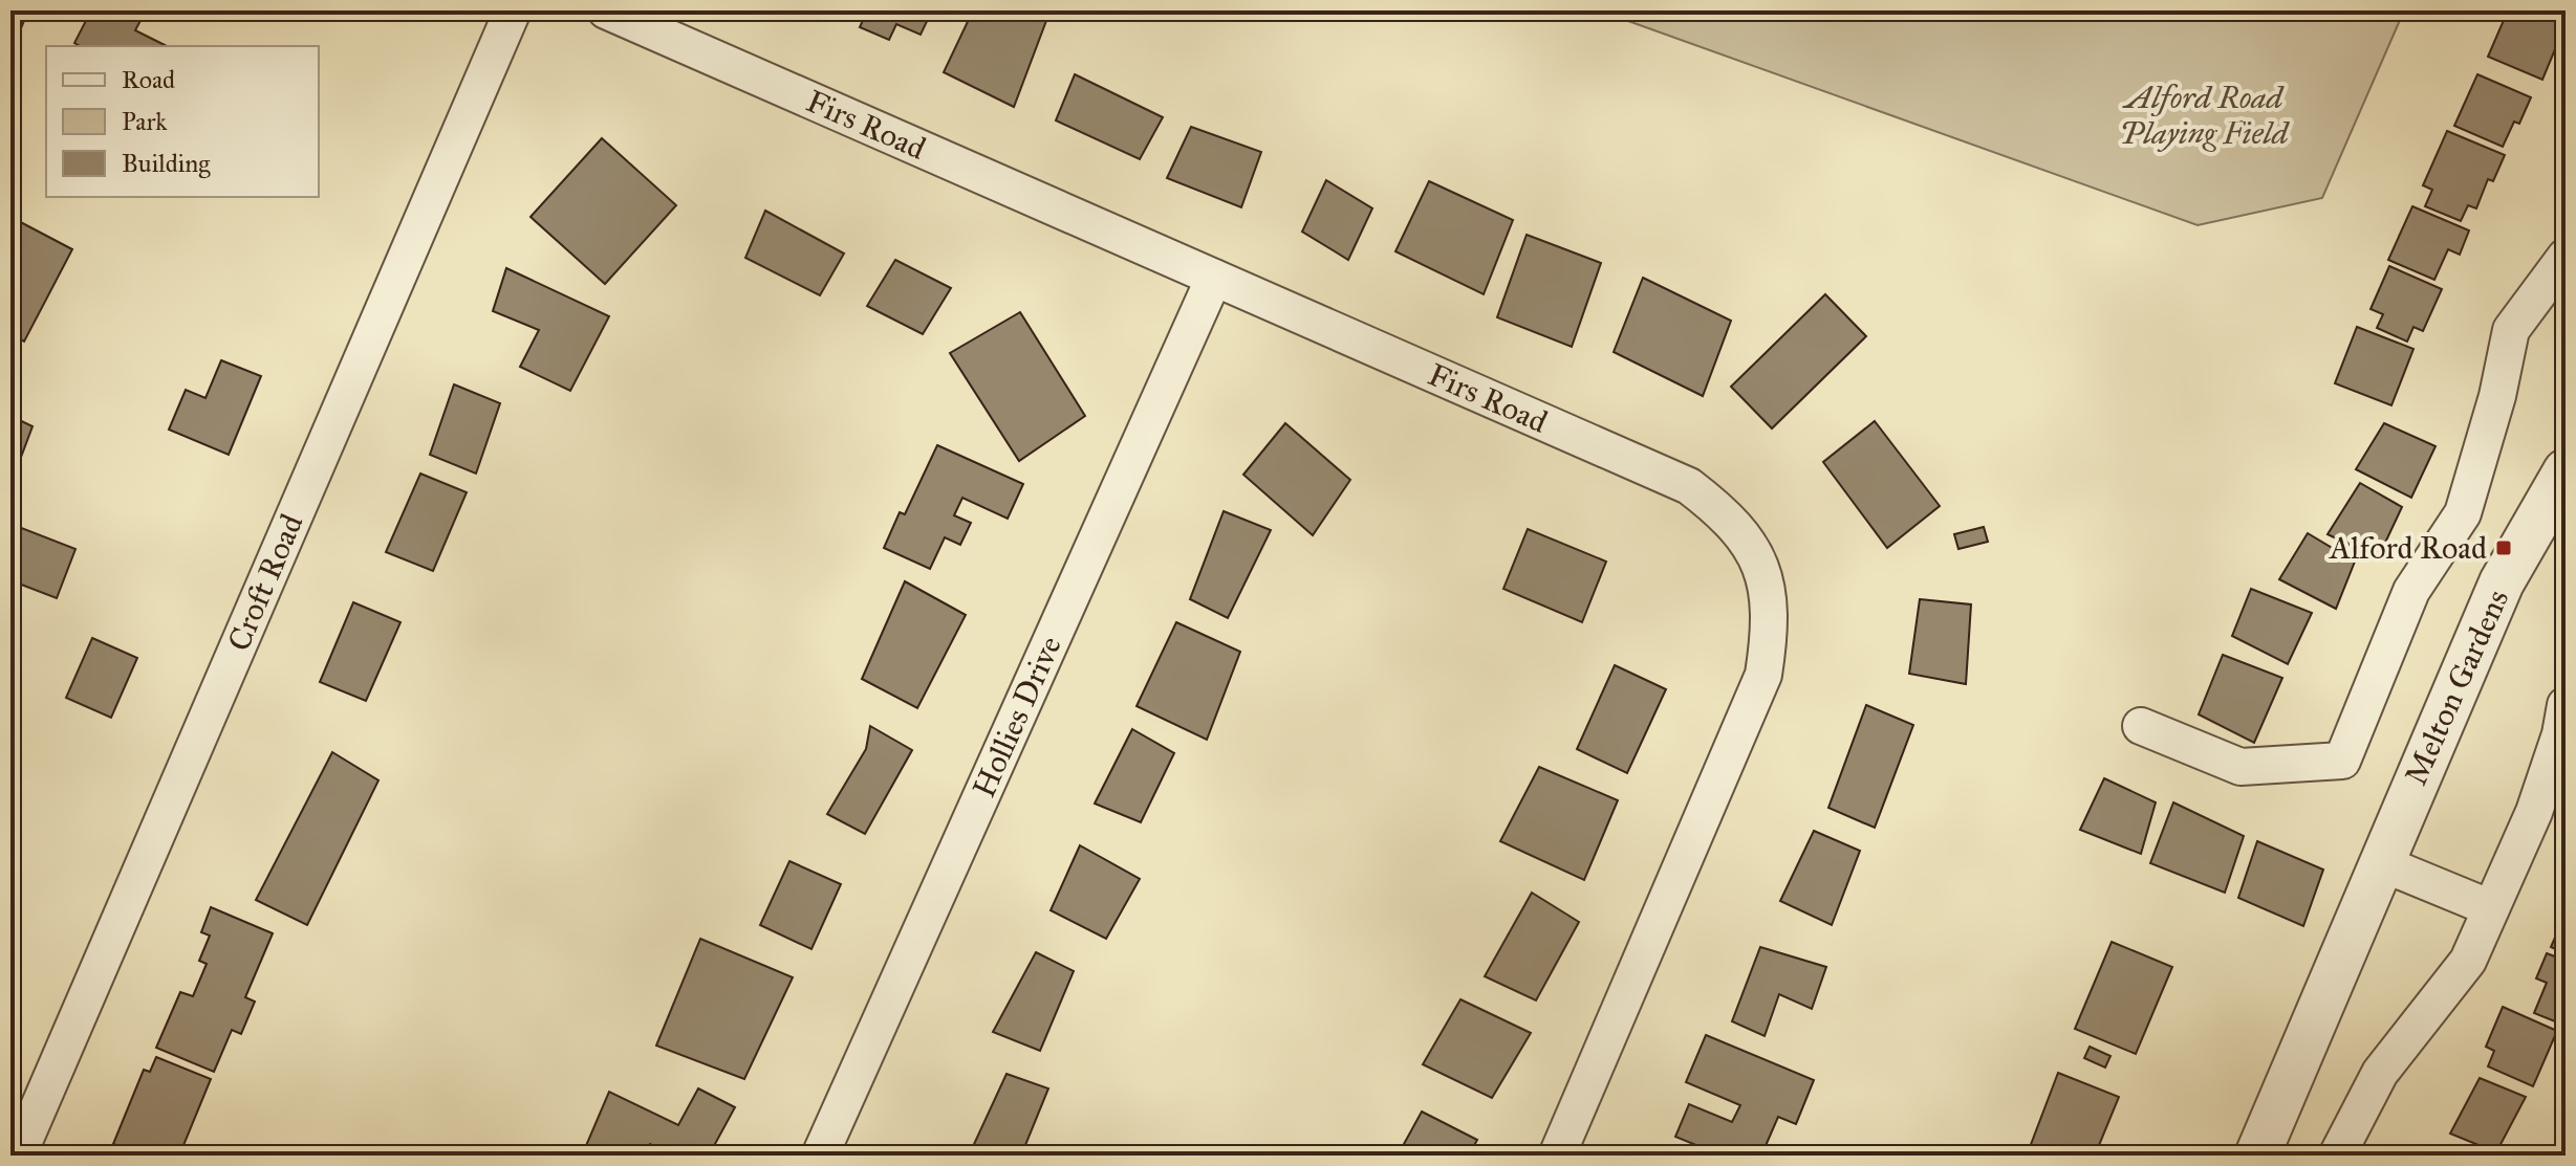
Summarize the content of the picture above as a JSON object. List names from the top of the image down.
{
  "streets": {
    "street": [
      "Firs Road",
      "Croft Road",
      "Melton Gardens",
      "Hollies Drive"
    ]
  },
  "crossings": [
    ["Firs Road", "Hollies Drive"]
  ],
  "parks": ["Alford Road Playing Field"],
  "places": {
    "transit": ["Alford Road"]
  },
  "legend": ["Road", "Park", "Building"]
}
